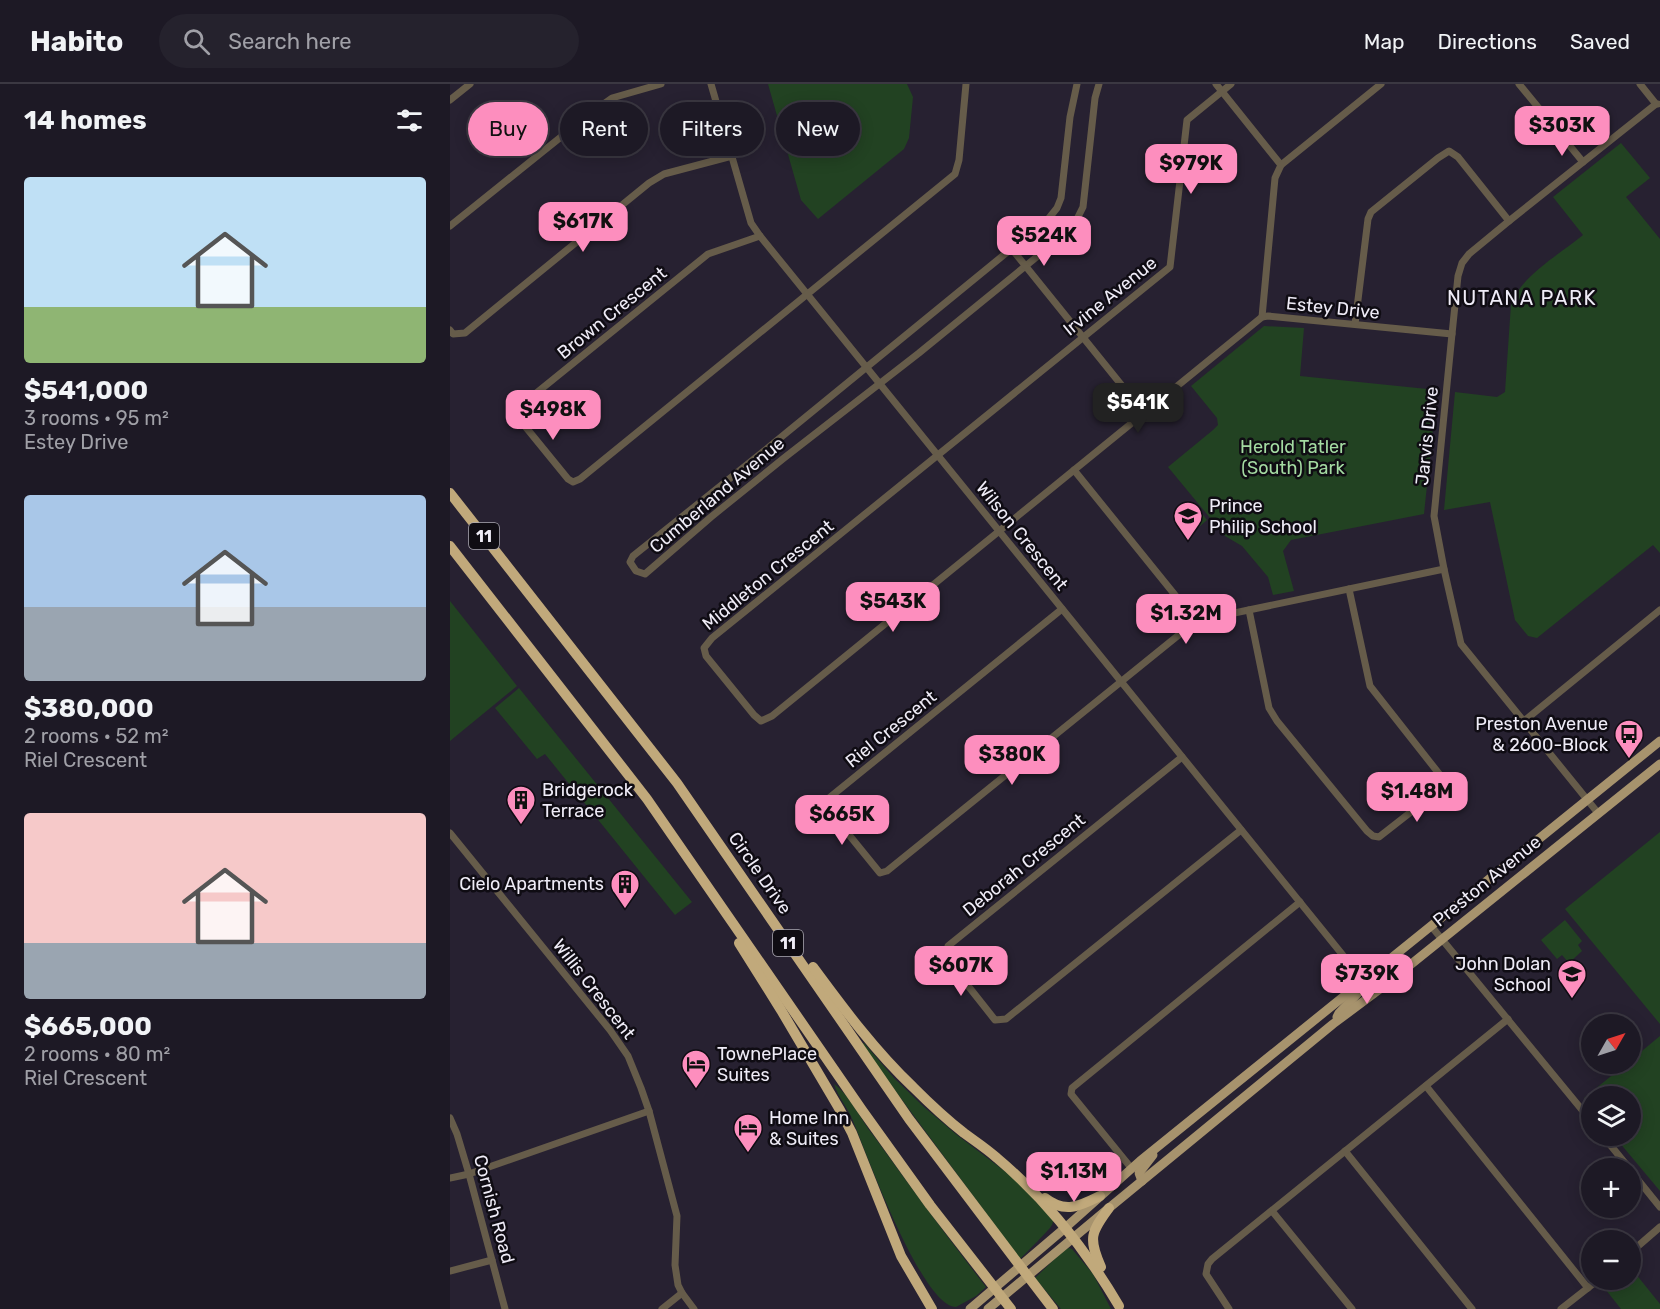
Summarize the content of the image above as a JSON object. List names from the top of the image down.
{
  "streets": {
    "highway": ["11", "Circle Drive"],
    "main road": ["Preston Avenue"],
    "street": [
      "Irvine Avenue",
      "Estey Drive",
      "Brown Crescent",
      "Jarvis Drive",
      "Cumberland Avenue",
      "Wilson Crescent",
      "Middleton Crescent",
      "Riel Crescent",
      "Deborah Crescent",
      "Willis Crescent",
      "Cornish Road"
    ]
  },
  "crossings": [
    ["Irvine Avenue", "Wilson Crescent"],
    ["Irvine Avenue", "Middleton Crescent"],
    ["Estey Drive", "Jarvis Drive"],
    ["Estey Drive", "Wilson Crescent"],
    ["Estey Drive", "Middleton Crescent"],
    ["Brown Crescent", "Wilson Crescent"],
    ["Jarvis Drive", "Preston Avenue"],
    ["Cumberland Avenue", "Wilson Crescent"],
    ["Wilson Crescent", "Middleton Crescent"],
    ["Wilson Crescent", "Riel Crescent"],
    ["Wilson Crescent", "Deborah Crescent"],
    ["Wilson Crescent", "Preston Avenue"]
  ],
  "districts": ["NUTANA PARK"],
  "parks": ["Herold Tatler (South) Park"],
  "places": {
    "school or university": ["Prince Philip School", "John Dolan School"],
    "bus stop": ["Preston Avenue & 2600-Block"],
    "building": ["Bridgerock Terrace", "Cielo Apartments"],
    "hotel": ["TownePlace Suites", "Home Inn & Suites"]
  },
  "north": "top right",
  "page": {
    "header": "Habito",
    "search": "Search here",
    "nav": ["Map", "Directions", "Saved"],
    "heading": "14 homes",
    "chip": [
      "Buy",
      "Rent",
      "Filters",
      "New"
    ],
    "price": [
      "$303K",
      "$979K",
      "$617K",
      "$524K",
      "$541K",
      "$498K",
      "$543K",
      "$1.32M",
      "$380K",
      "$1.48M",
      "$665K",
      "$607K",
      "$739K",
      "$1.13M"
    ],
    "list": [
      {
        "name": "$541,000",
        "note": "3 rooms · 95 m² · Estey Drive"
      },
      {
        "name": "$380,000",
        "note": "2 rooms · 52 m² · Riel Crescent"
      },
      {
        "name": "$665,000",
        "note": "2 rooms · 80 m² · Riel Crescent"
      }
    ],
    "map_buttons": ["+", "−"]
  }
}
